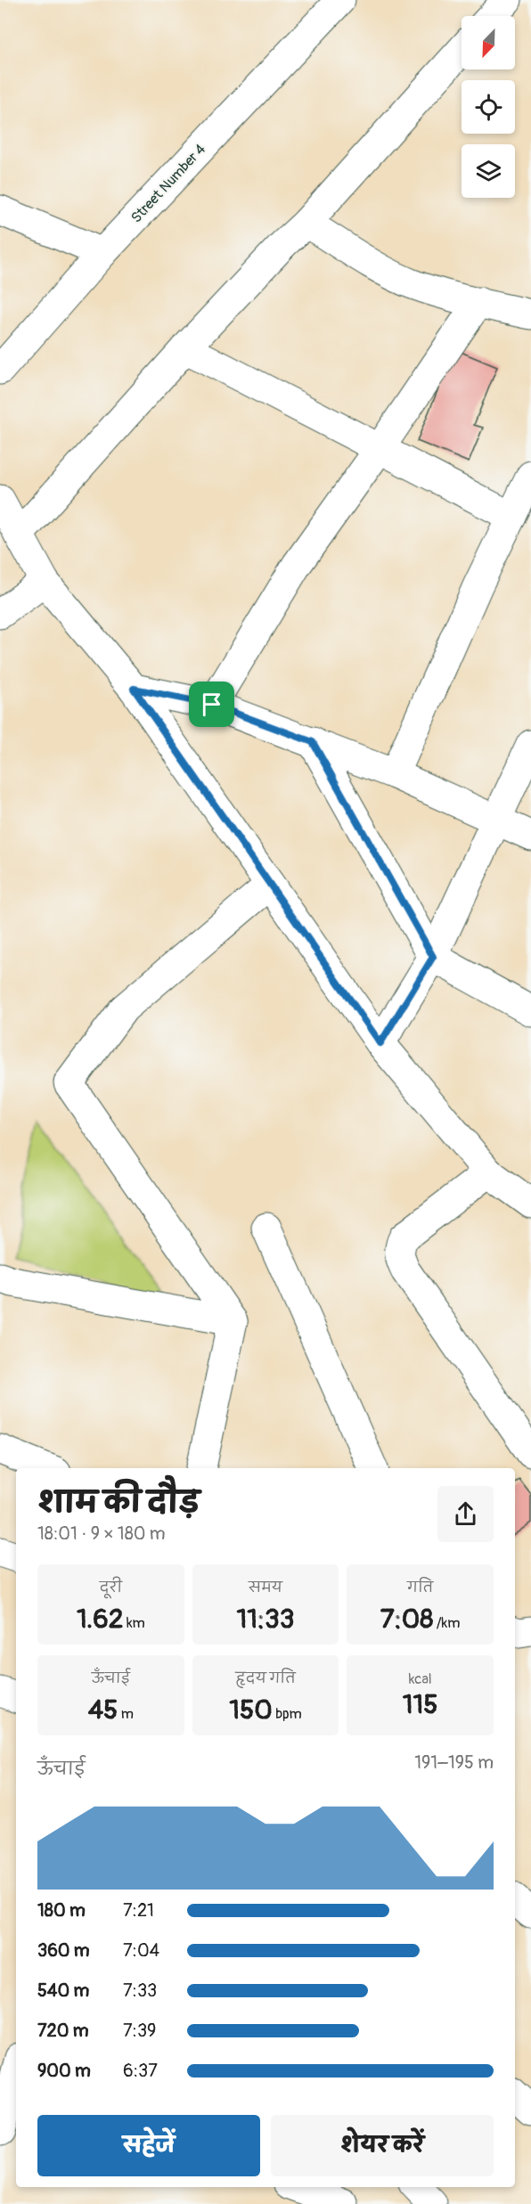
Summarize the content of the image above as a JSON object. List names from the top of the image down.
{
  "streets": {
    "street": ["Street Number 4"]
  },
  "north": "bottom left",
  "page": {
    "heading": ["शाम की दौड़", "18:01 · 9 × 180 m"],
    "stats": [
      ["दूरी", "1.62 km"],
      ["समय", "11:33"],
      ["गति", "7:08 /km"],
      ["ऊँचाई", "45 m"],
      ["हृदय गति", "150 bpm"],
      ["kcal", "115"]
    ],
    "chart": ["ऊँचाई", "191–195 m"],
    "list": [
      {
        "name": "180 m",
        "note": "7:21"
      },
      {
        "name": "360 m",
        "note": "7:04"
      },
      {
        "name": "540 m",
        "note": "7:33"
      },
      {
        "name": "720 m",
        "note": "7:39"
      },
      {
        "name": "900 m",
        "note": "6:37"
      }
    ],
    "buttons": ["सहेजें", "शेयर करें"]
  }
}
